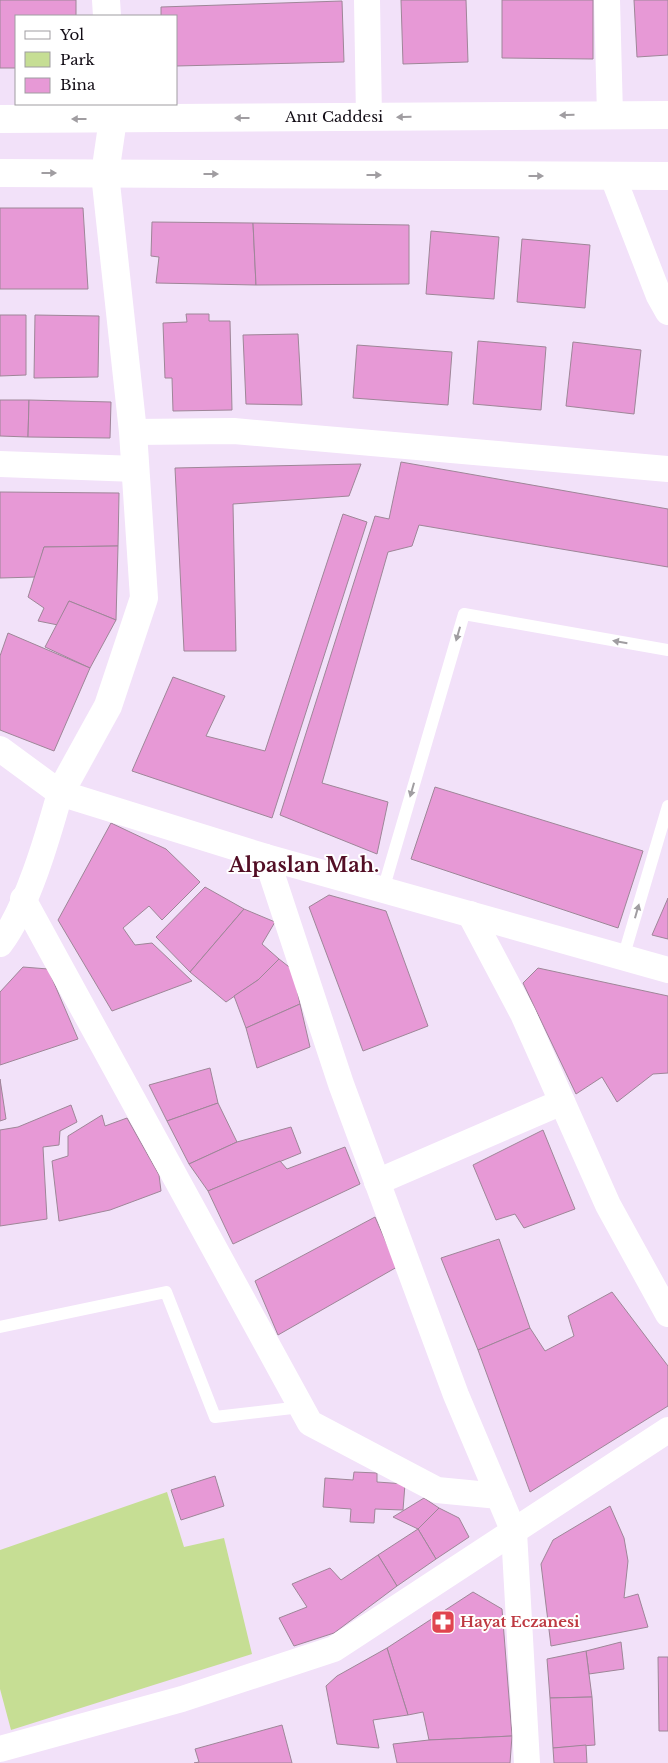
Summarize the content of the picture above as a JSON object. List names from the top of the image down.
{
  "streets": {
    "main road": ["Anıt Caddesi"]
  },
  "districts": ["Alpaslan Mah."],
  "places": {
    "pharmacy": ["Hayat Eczanesi"]
  },
  "legend": ["Yol", "Park", "Bina"]
}
